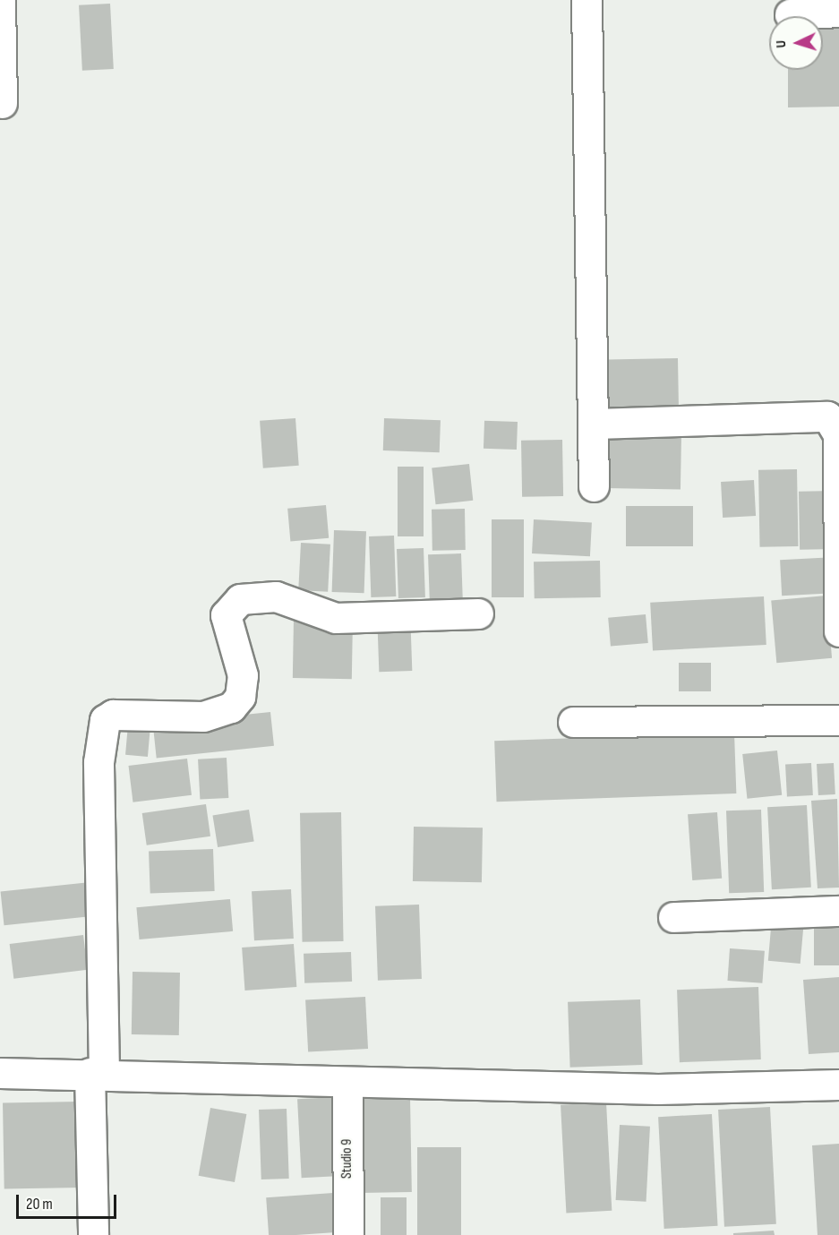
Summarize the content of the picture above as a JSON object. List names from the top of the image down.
{
  "streets": {
    "street": ["Studio 9"]
  },
  "scale_bar": "20 m",
  "north": "left"
}
